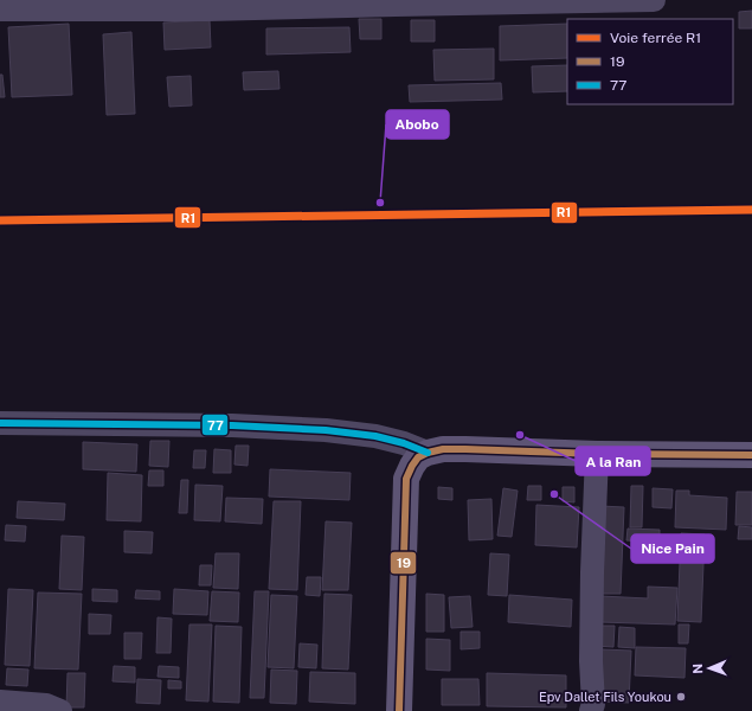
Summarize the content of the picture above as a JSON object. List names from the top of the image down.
{
  "places": [
    "Abobo",
    "A la Ran",
    "Nice Pain",
    "Epv Dallet Fils Youkou"
  ],
  "lines": ["rail line R1", "transit line 77", "transit line 19"],
  "legend": ["Voie ferrée R1", "19", "77"],
  "north": "left"
}
